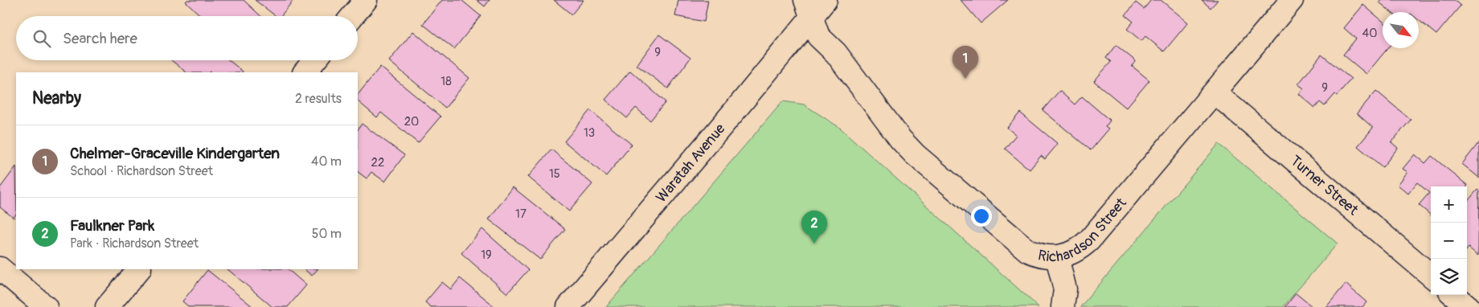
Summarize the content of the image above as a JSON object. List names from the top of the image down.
{
  "streets": {
    "street": ["Waratah Avenue", "Turner Street", "Richardson Street"]
  },
  "crossings": [
    ["Waratah Avenue", "Richardson Street"],
    ["Turner Street", "Richardson Street"]
  ],
  "house_numbers": [
    "40",
    "9",
    "18",
    "9",
    "20",
    "13",
    "22",
    "15",
    "17",
    "19"
  ],
  "north": "bottom right",
  "page": {
    "search": "Search here",
    "pins": ["1", "2"],
    "heading": ["Nearby", "2 results"],
    "list": [
      {
        "mark": "1",
        "name": "Chelmer-Graceville Kindergarten",
        "note": "School · Richardson Street",
        "value": "40 m"
      },
      {
        "mark": "2",
        "name": "Faulkner Park",
        "note": "Park · Richardson Street",
        "value": "50 m"
      }
    ],
    "map_buttons": ["+", "−"]
  }
}
